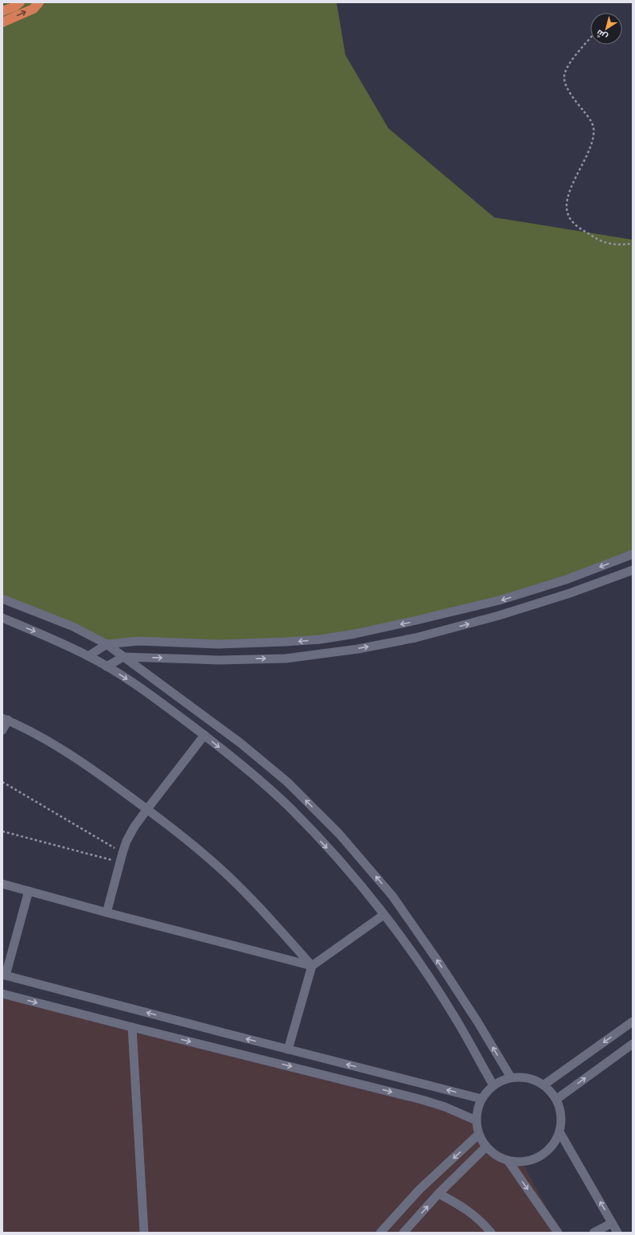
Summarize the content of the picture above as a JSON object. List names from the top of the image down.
{
  "north": "bottom left"
}
